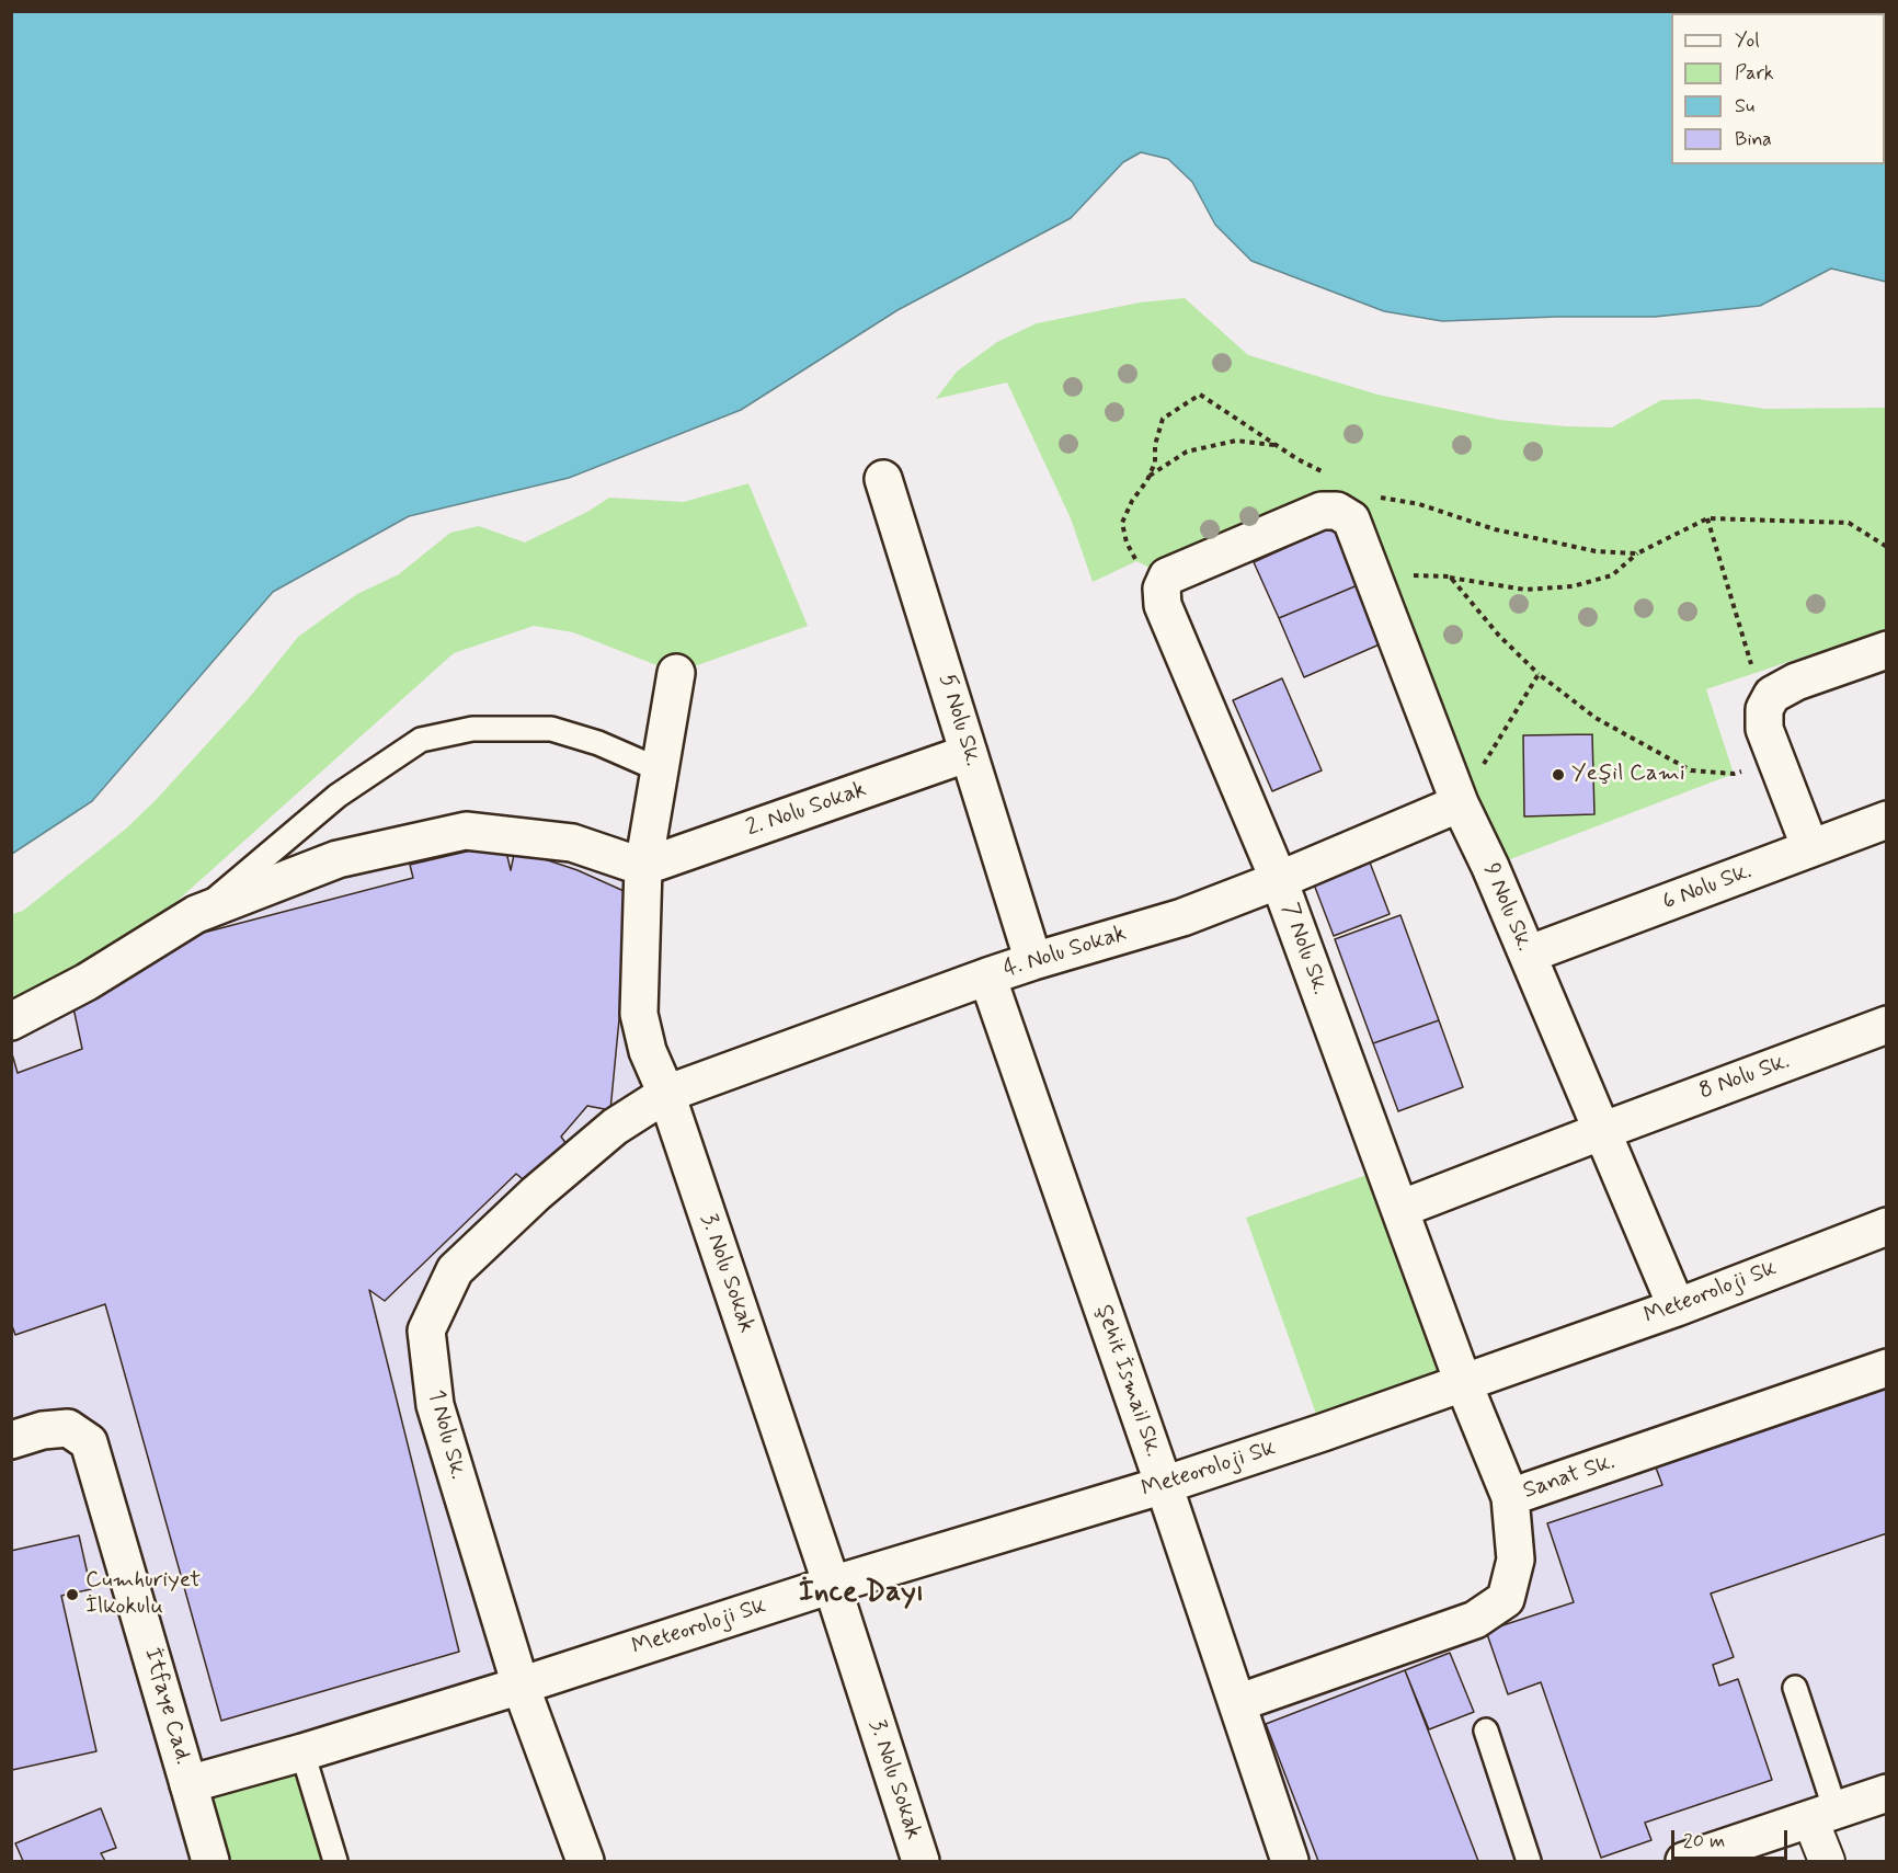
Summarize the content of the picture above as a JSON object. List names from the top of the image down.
{
  "streets": {
    "street": [
      "5 Nolu Sk.",
      "2. Nolu Sokak",
      "6 Nolu Sk.",
      "9 Nolu Sk.",
      "7 Nolu Sk.",
      "4. Nolu Sokak",
      "8 Nolu Sk.",
      "3. Nolu Sokak",
      "Meteoroloji Sk",
      "Şehit İsmail Sk.",
      "1 Nolu Sk.",
      "Sanat Sk.",
      "İtfaye Cad."
    ]
  },
  "crossings": [
    ["5 Nolu Sk.", "2. Nolu Sokak"],
    ["5 Nolu Sk.", "4. Nolu Sokak"],
    ["2. Nolu Sokak", "3. Nolu Sokak"],
    ["6 Nolu Sk.", "9 Nolu Sk."],
    ["9 Nolu Sk.", "4. Nolu Sokak"],
    ["9 Nolu Sk.", "8 Nolu Sk."],
    ["9 Nolu Sk.", "Meteoroloji Sk"],
    ["7 Nolu Sk.", "4. Nolu Sokak"],
    ["7 Nolu Sk.", "8 Nolu Sk."],
    ["7 Nolu Sk.", "Meteoroloji Sk"],
    ["7 Nolu Sk.", "Sanat Sk."],
    ["4. Nolu Sokak", "3. Nolu Sokak"],
    ["4. Nolu Sokak", "Şehit İsmail Sk."],
    ["4. Nolu Sokak", "1 Nolu Sk."],
    ["3. Nolu Sokak", "Meteoroloji Sk"],
    ["3. Nolu Sokak", "1 Nolu Sk."],
    ["Meteoroloji Sk", "Şehit İsmail Sk."],
    ["Meteoroloji Sk", "1 Nolu Sk."],
    ["Meteoroloji Sk", "İtfaye Cad."],
    ["Şehit İsmail Sk.", "Sanat Sk."]
  ],
  "districts": ["İnce Dayı"],
  "places": ["Yeşil Cami", "Cumhuriyet İlkokulu"],
  "legend": [
    "Yol",
    "Park",
    "Su",
    "Bina"
  ],
  "scale_bar": "20 m"
}
